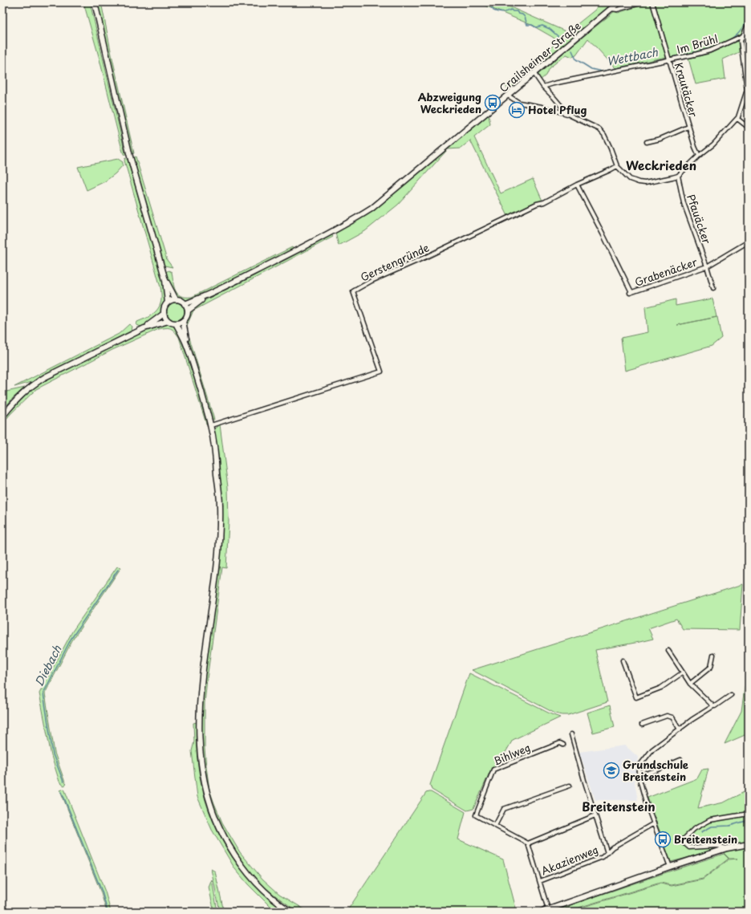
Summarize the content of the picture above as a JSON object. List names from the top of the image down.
{
  "streets": {
    "main road": ["Crailsheimer Straße"],
    "street": [
      "Im Brühl",
      "Krautäcker",
      "Pfauäcker",
      "Gerstengründe",
      "Grabenäcker",
      "Bihlweg",
      "Akazienweg"
    ]
  },
  "crossings": [
    ["Im Brühl", "Krautäcker"],
    ["Pfauäcker", "Grabenäcker"],
    ["Gerstengründe", "Grabenäcker"]
  ],
  "districts": ["Weckrieden", "Breitenstein"],
  "water": ["Wettbach", "Diebach"],
  "places": {
    "bus stop": ["Abzweigung Weckrieden", "Breitenstein"],
    "hotel": ["Hotel Pflug"],
    "school or university": ["Grundschule Breitenstein"]
  }
}
